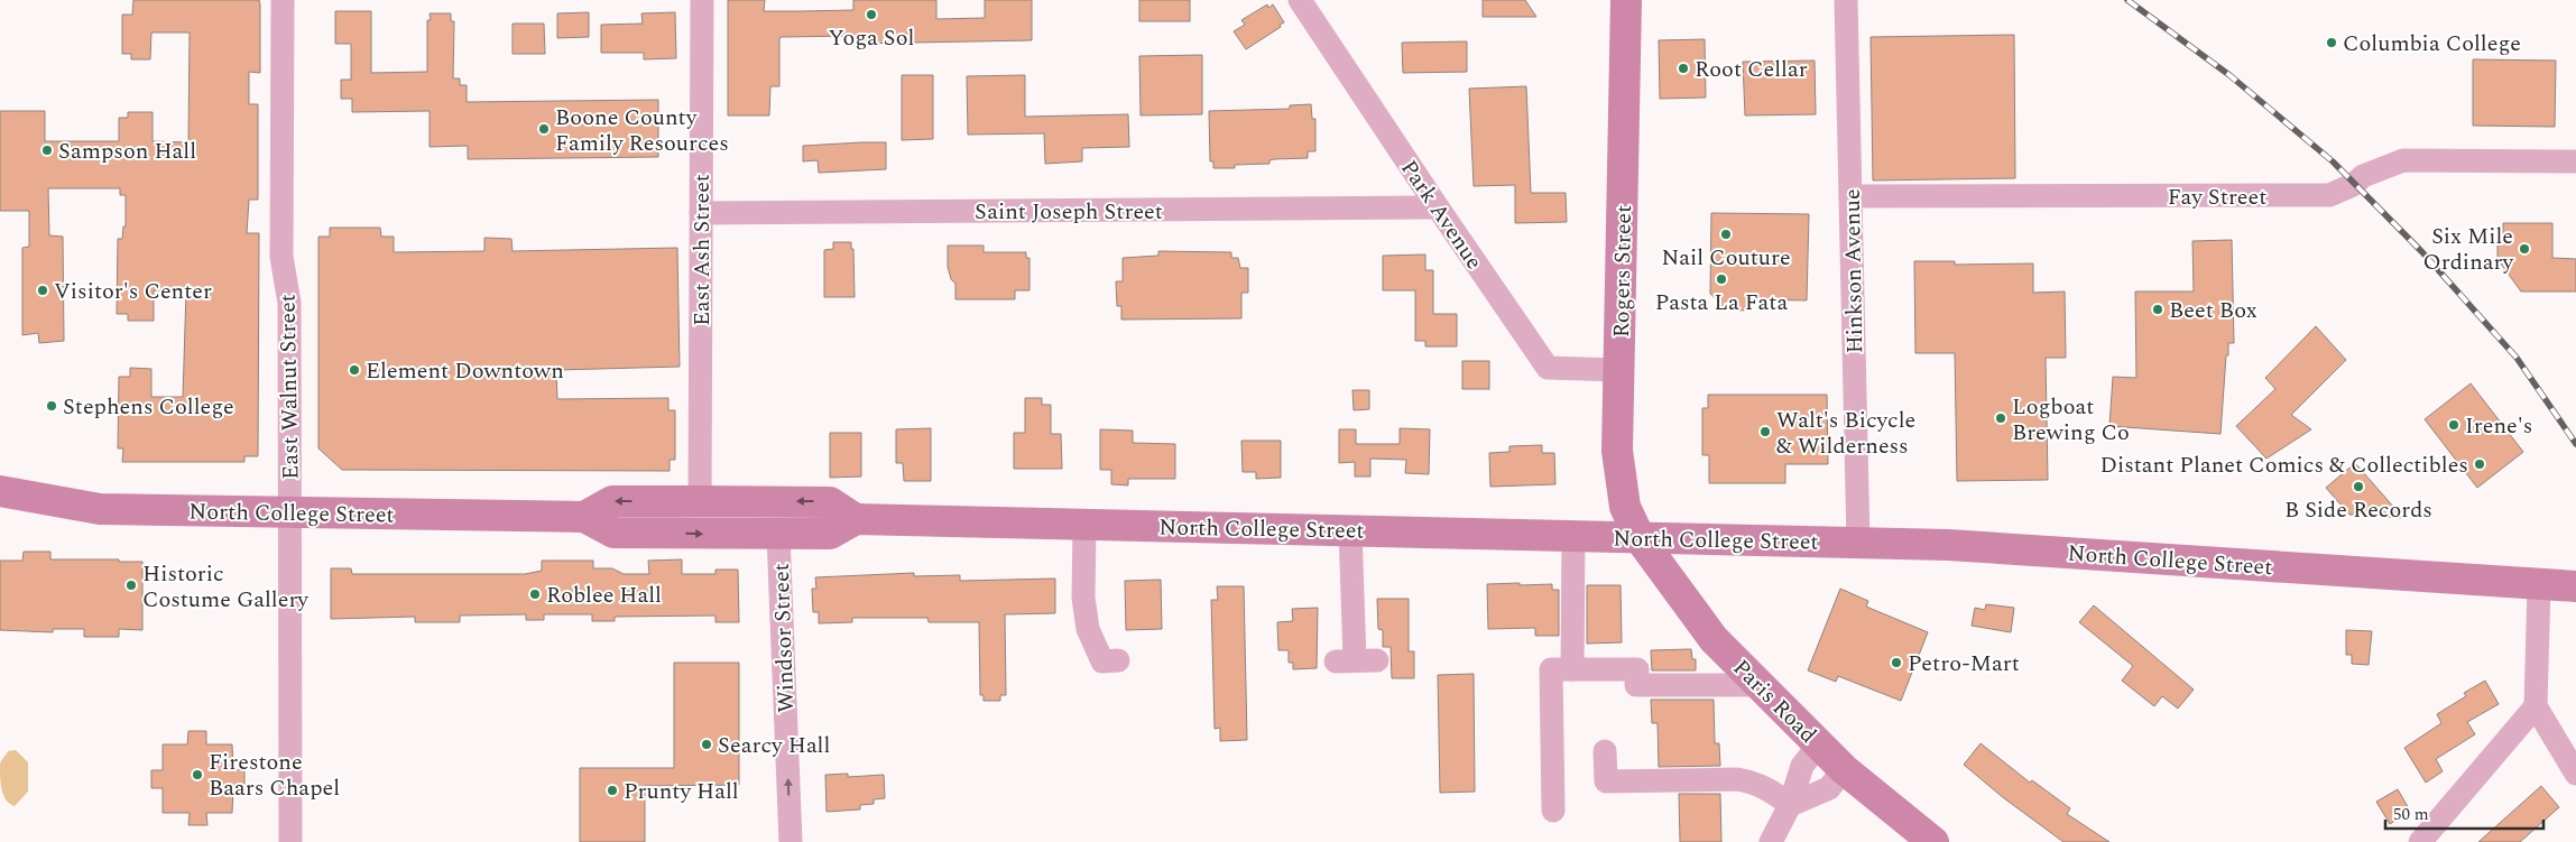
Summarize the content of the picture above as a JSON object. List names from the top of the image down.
{
  "streets": {
    "main road": ["Rogers Street", "North College Street", "Paris Road"],
    "street": [
      "Fay Street",
      "Saint Joseph Street",
      "Park Avenue",
      "East Ash Street",
      "Hinkson Avenue",
      "East Walnut Street",
      "Windsor Street"
    ]
  },
  "crossings": [
    ["Fay Street", "Hinkson Avenue"],
    ["Saint Joseph Street", "Park Avenue"],
    ["Saint Joseph Street", "East Ash Street"],
    ["Park Avenue", "Rogers Street"],
    ["East Ash Street", "North College Street"],
    ["Rogers Street", "North College Street"],
    ["Rogers Street", "Paris Road"],
    ["Hinkson Avenue", "North College Street"],
    ["East Walnut Street", "North College Street"],
    ["North College Street", "Windsor Street"],
    ["North College Street", "Paris Road"]
  ],
  "one_way": ["Windsor Street"],
  "places": [
    "Yoga Sol",
    "Columbia College",
    "Root Cellar",
    "Boone County Family Resources",
    "Sampson Hall",
    "Nail Couture",
    "Six Mile Ordinary",
    "Pasta La Fata",
    "Visitor's Center",
    "Beet Box",
    "Element Downtown",
    "Stephens College",
    "Logboat Brewing Co",
    "Irene's",
    "Walt's Bicycle & Wilderness",
    "Distant Planet Comics & Collectibles",
    "B Side Records",
    "Historic Costume Gallery",
    "Roblee Hall",
    "Petro-Mart",
    "Searcy Hall",
    "Firestone Baars Chapel",
    "Prunty Hall"
  ],
  "scale_bar": "50 m"
}
